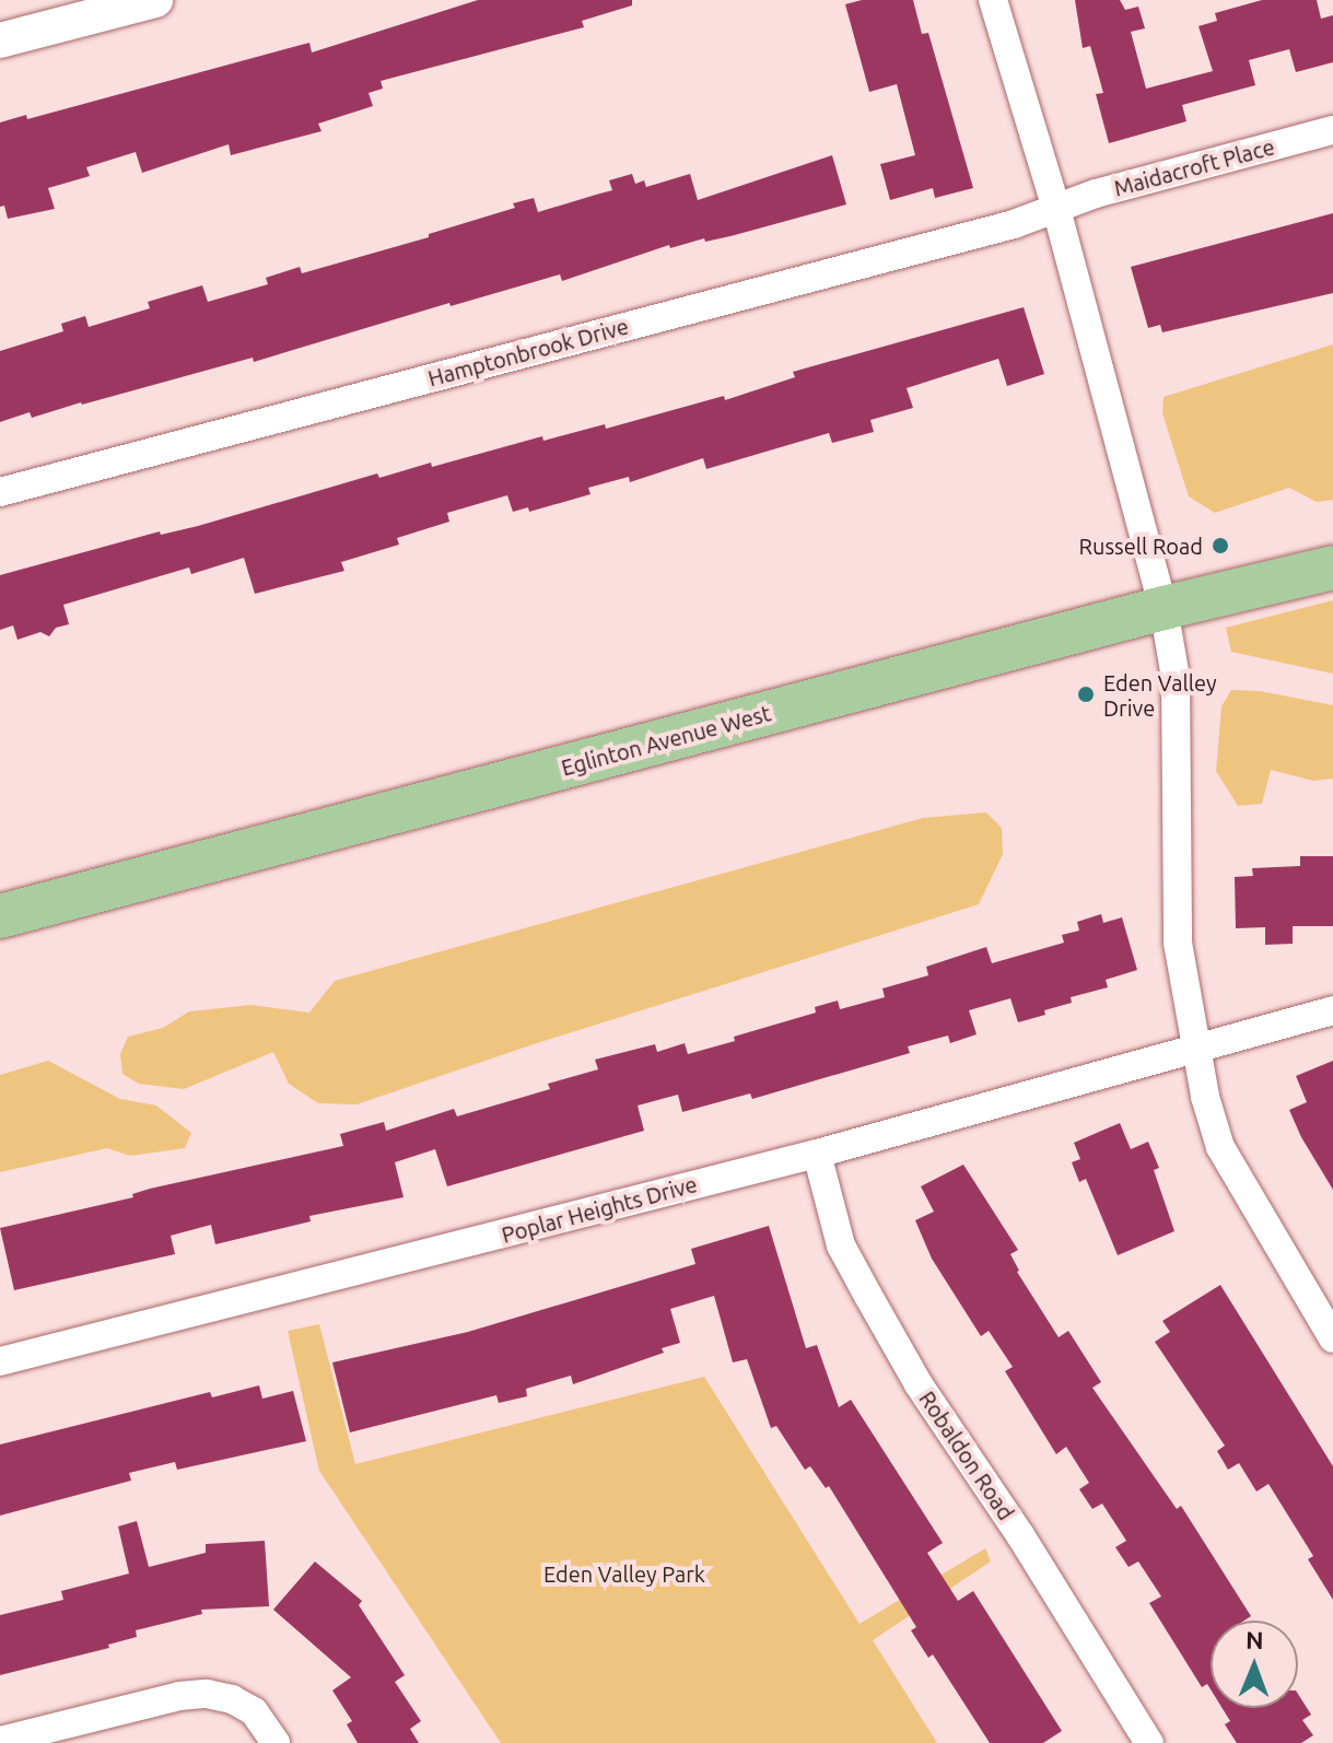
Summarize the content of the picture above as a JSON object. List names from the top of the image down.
{
  "streets": {
    "main road": ["Eglinton Avenue West"],
    "street": [
      "Maidacroft Place",
      "Hamptonbrook Drive",
      "Poplar Heights Drive",
      "Robaldon Road"
    ]
  },
  "crossings": [
    ["Maidacroft Place", "Hamptonbrook Drive"],
    ["Poplar Heights Drive", "Robaldon Road"]
  ],
  "parks": ["Eden Valley Park"],
  "places": ["Russell Road", "Eden Valley Drive"],
  "north": "top"
}
